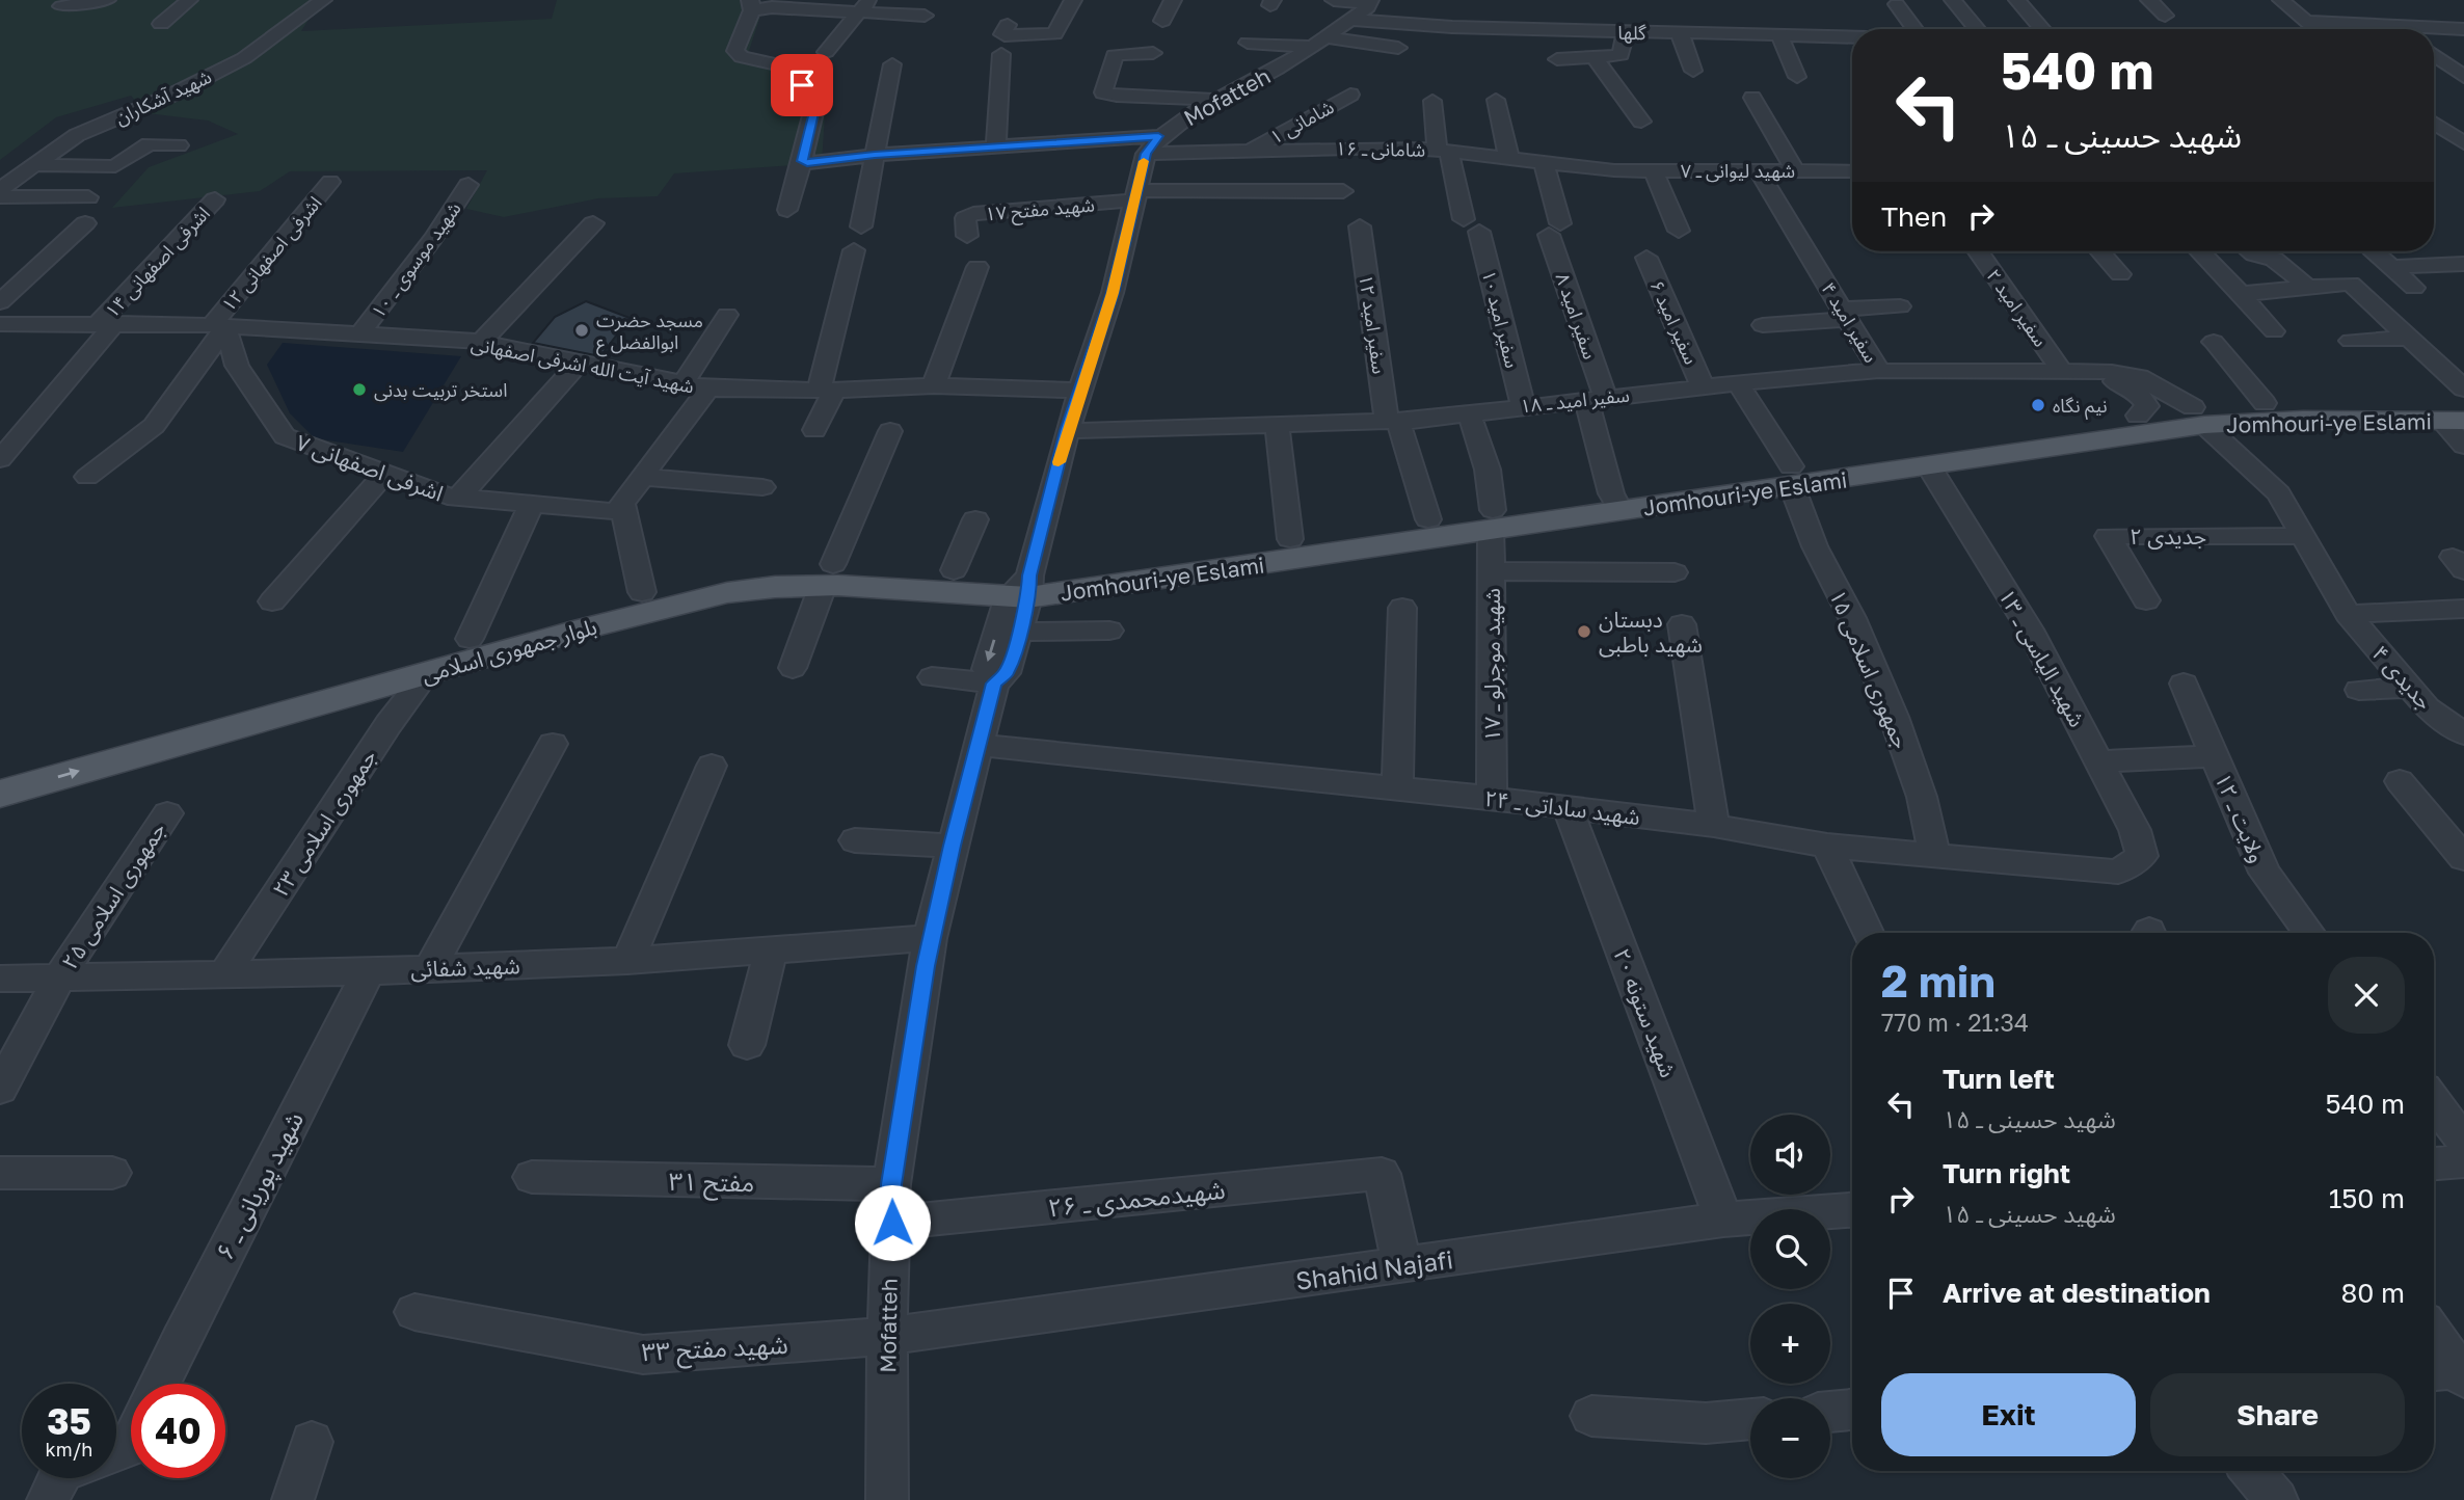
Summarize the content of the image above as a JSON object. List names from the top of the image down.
{
  "streets": {
    "main road": ["Jomhouri-ye Eslami", "بلوار جمهوری اسلامی"],
    "street": [
      "گلها",
      "شهید آشکاران",
      "Mofatteh",
      "شامانی ۱",
      "شامانی ـ ۱۶",
      "شهید لیوانی ـ ۷",
      "شهید مفتح ۱۷",
      "اشرفی اصفهانی ۱۲",
      "شهید موسوی ـ ۱۰",
      "اشرفی اصفهانی ۱۴",
      "سفیر امید ۲",
      "سفیر امید ۸",
      "سفیر امید ۱۰",
      "سفیر امید ۶",
      "سفیر امید ۴",
      "سفیر امید ۱۲",
      "شهید آیت الله اشرفی اصفهانی",
      "سفیر امید ـ ۱۸",
      "اشرفی اصفهانی ۷",
      "جدیدی ۲",
      "شهید الیاسی ـ ۱۳",
      "شهید موجرلو ـ ۱۷",
      "جمهوری اسلامی ۱۵",
      "جدیدی ۴",
      "شهید ساداتی ـ ۲۴",
      "ولایت ـ ۱۲",
      "جمهوری اسلامی ۲۳",
      "جمهوری اسلامی ۲۵",
      "شهید شفائی",
      "شهید ستونه ۲۰",
      "مفتح ۳۱",
      "شهید پوریانی ـ ۶",
      "شهیدمحمدی ـ ۲۶",
      "Shahid Najafi",
      "شهید مفتح ۳۳"
    ]
  },
  "crossings": [
    ["گلها", "Mofatteh"],
    ["Mofatteh", "شامانی ـ ۱۶"],
    ["Mofatteh", "شهید مفتح ۱۷"],
    ["Mofatteh", "شهید آیت الله اشرفی اصفهانی"],
    ["Mofatteh", "سفیر امید ـ ۱۸"],
    ["Mofatteh", "Jomhouri-ye Eslami"],
    ["Mofatteh", "بلوار جمهوری اسلامی"],
    ["Mofatteh", "شهید ساداتی ـ ۲۴"],
    ["Mofatteh", "شهید شفائی"],
    ["Mofatteh", "مفتح ۳۱"],
    ["Mofatteh", "شهیدمحمدی ـ ۲۶"],
    ["Mofatteh", "Shahid Najafi"],
    ["Mofatteh", "شهید مفتح ۳۳"],
    ["شامانی ۱", "شامانی ـ ۱۶"],
    ["شامانی ـ ۱۶", "شهید لیوانی ـ ۷"],
    ["شامانی ـ ۱۶", "سفیر امید ۸"],
    ["شامانی ـ ۱۶", "سفیر امید ۱۰"],
    ["شهید لیوانی ـ ۷", "سفیر امید ۴"],
    ["اشرفی اصفهانی ۱۲", "شهید آیت الله اشرفی اصفهانی"],
    ["اشرفی اصفهانی ۱۲", "اشرفی اصفهانی ۷"],
    ["شهید موسوی ـ ۱۰", "شهید آیت الله اشرفی اصفهانی"],
    ["اشرفی اصفهانی ۱۴", "شهید آیت الله اشرفی اصفهانی"],
    ["سفیر امید ۲", "سفیر امید ـ ۱۸"],
    ["سفیر امید ۸", "سفیر امید ـ ۱۸"],
    ["سفیر امید ۸", "Jomhouri-ye Eslami"],
    ["سفیر امید ۱۰", "سفیر امید ـ ۱۸"],
    ["سفیر امید ۶", "سفیر امید ـ ۱۸"],
    ["سفیر امید ۴", "سفیر امید ـ ۱۸"],
    ["سفیر امید ۱۲", "سفیر امید ـ ۱۸"],
    ["سفیر امید ۱۲", "Jomhouri-ye Eslami"],
    ["شهید آیت الله اشرفی اصفهانی", "اشرفی اصفهانی ۷"],
    ["سفیر امید ـ ۱۸", "Jomhouri-ye Eslami"],
    ["سفیر امید ـ ۱۸", "شهید موجرلو ـ ۱۷"],
    ["سفیر امید ـ ۱۸", "جمهوری اسلامی ۱۵"],
    ["سفیر امید ـ ۱۸", "جدیدی ۴"],
    ["Jomhouri-ye Eslami", "بلوار جمهوری اسلامی"],
    ["Jomhouri-ye Eslami", "شهید الیاسی ـ ۱۳"],
    ["Jomhouri-ye Eslami", "شهید موجرلو ـ ۱۷"],
    ["Jomhouri-ye Eslami", "جمهوری اسلامی ۱۵"],
    ["Jomhouri-ye Eslami", "جدیدی ۴"],
    ["جدیدی ۲", "جدیدی ۴"],
    ["بلوار جمهوری اسلامی", "جمهوری اسلامی ۲۳"],
    ["شهید الیاسی ـ ۱۳", "شهید ساداتی ـ ۲۴"],
    ["شهید موجرلو ـ ۱۷", "شهید ساداتی ـ ۲۴"],
    ["جمهوری اسلامی ۱۵", "شهید ساداتی ـ ۲۴"],
    ["شهید ساداتی ـ ۲۴", "شهید ستونه ۲۰"],
    ["جمهوری اسلامی ۲۳", "شهید شفائی"],
    ["جمهوری اسلامی ۲۵", "شهید شفائی"],
    ["شهید شفائی", "شهید پوریانی ـ ۶"],
    ["شهید ستونه ۲۰", "Shahid Najafi"],
    ["شهیدمحمدی ـ ۲۶", "Shahid Najafi"],
    ["Shahid Najafi", "شهید مفتح ۳۳"]
  ],
  "places": [
    "مسجد حضرت ابوالفضل ع",
    "استخر تربیت بدنی",
    "نیم نگاه",
    "دبستان شهید باطبی"
  ],
  "page": {
    "turn": ["540 m", "شهید حسینی ـ ۱۵"],
    "then": "Then",
    "heading": ["2 min", "770 m · 21:34"],
    "list": [
      {
        "name": "Turn left",
        "note": "شهید حسینی ـ ۱۵",
        "value": "540 m"
      },
      {
        "name": "Turn right",
        "note": "شهید حسینی ـ ۱۵",
        "value": "150 m"
      },
      {
        "name": "Arrive at destination",
        "value": "80 m"
      }
    ],
    "map_buttons": ["+", "−"],
    "buttons": ["Exit", "Share"],
    "speed": "35 km/h",
    "limit": "40"
  }
}
